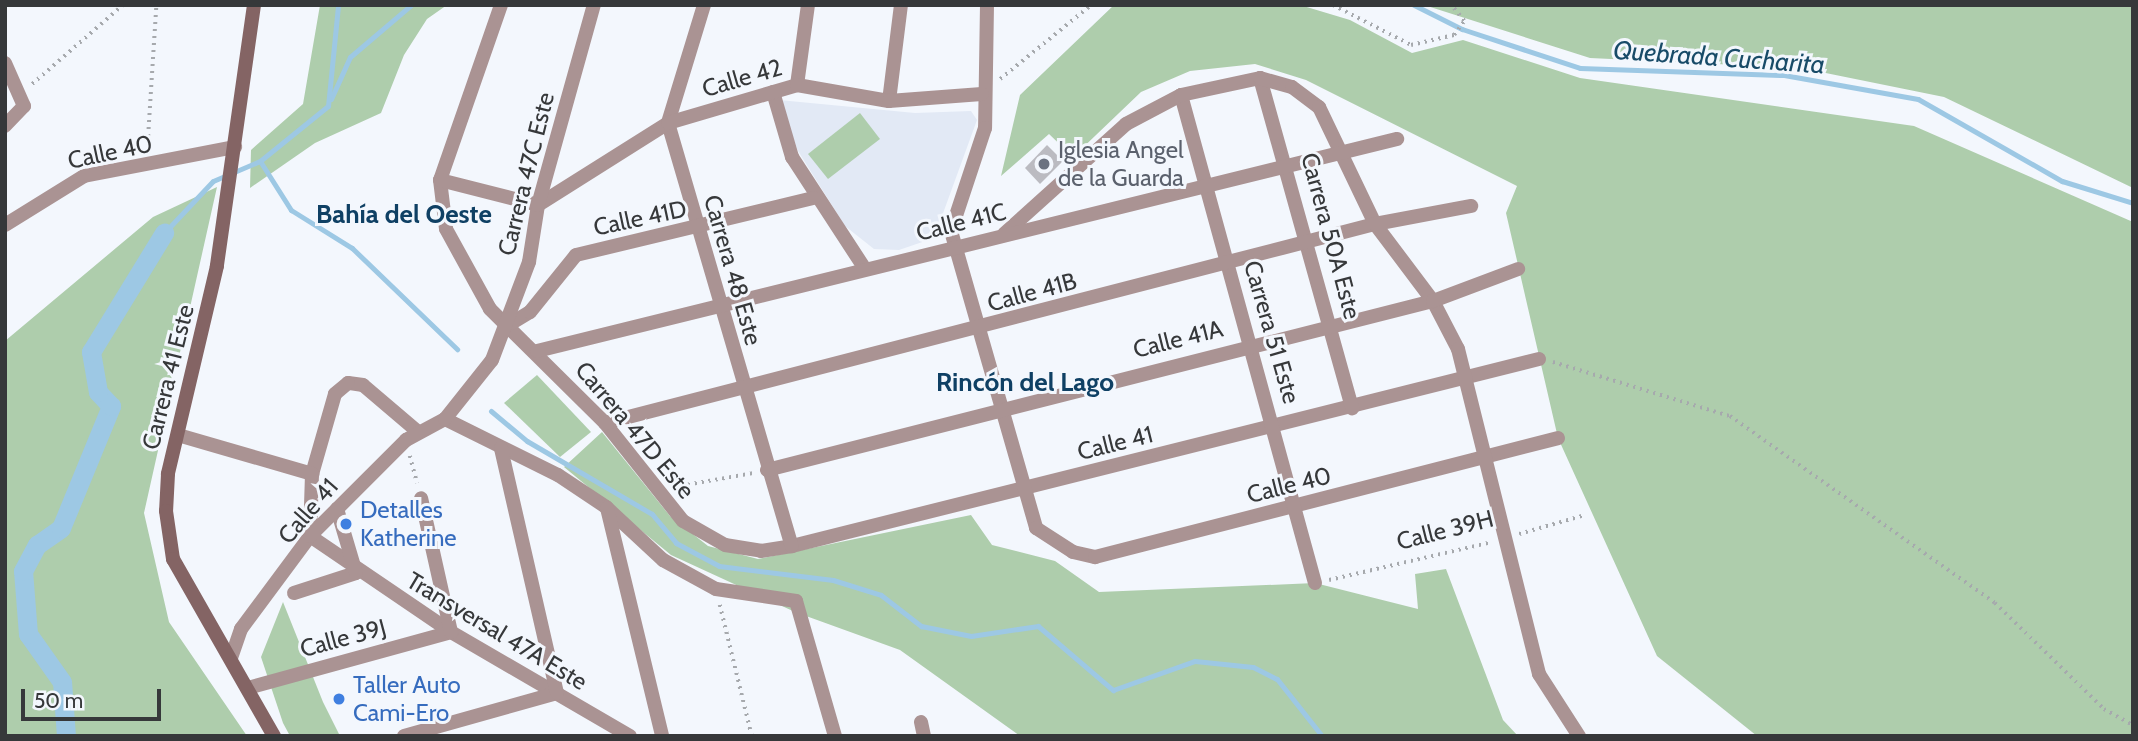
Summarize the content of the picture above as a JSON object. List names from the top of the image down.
{
  "streets": {
    "street": [
      "Calle 42",
      "Calle 40",
      "Carrera 47C Este",
      "Calle 41D",
      "Calle 41C",
      "Carrera 50A Este",
      "Carrera 48 Este",
      "Calle 41B",
      "Carrera 51 Este",
      "Calle 41A",
      "Carrera 41 Este",
      "Carrera 47D Este",
      "Calle 41",
      "Transversal 47A Este",
      "Calle 39J"
    ],
    "path": ["Calle 39H"]
  },
  "crossings": [
    ["Calle 42", "Carrera 47C Este"],
    ["Calle 42", "Carrera 48 Este"],
    ["Calle 40", "Carrera 51 Este"],
    ["Calle 40", "Carrera 41 Este"],
    ["Calle 40", "Calle 41"],
    ["Carrera 47C Este", "Calle 41D"],
    ["Carrera 47C Este", "Carrera 47D Este"],
    ["Carrera 47C Este", "Calle 41"],
    ["Calle 41D", "Carrera 48 Este"],
    ["Calle 41D", "Carrera 47D Este"],
    ["Calle 41C", "Carrera 50A Este"],
    ["Calle 41C", "Carrera 48 Este"],
    ["Calle 41C", "Carrera 51 Este"],
    ["Calle 41C", "Carrera 47D Este"],
    ["Carrera 50A Este", "Calle 41B"],
    ["Carrera 50A Este", "Calle 41A"],
    ["Carrera 50A Este", "Calle 41"],
    ["Carrera 48 Este", "Calle 41B"],
    ["Carrera 48 Este", "Calle 41A"],
    ["Carrera 48 Este", "Calle 41"],
    ["Calle 41B", "Carrera 51 Este"],
    ["Calle 41B", "Carrera 47D Este"],
    ["Carrera 51 Este", "Calle 41A"],
    ["Carrera 51 Este", "Calle 41"],
    ["Carrera 51 Este", "Calle 39H"],
    ["Carrera 41 Este", "Calle 41"],
    ["Carrera 41 Este", "Calle 39J"],
    ["Carrera 47D Este", "Calle 41"],
    ["Calle 41", "Transversal 47A Este"],
    ["Transversal 47A Este", "Calle 39J"]
  ],
  "districts": ["Bahía del Oeste", "Rincón del Lago"],
  "water": ["Quebrada Cucharita"],
  "places": ["Iglesia Angel de la Guarda", "Detalles Katherine", "Taller Auto Cami-Ero"],
  "scale_bar": "50 m"
}
